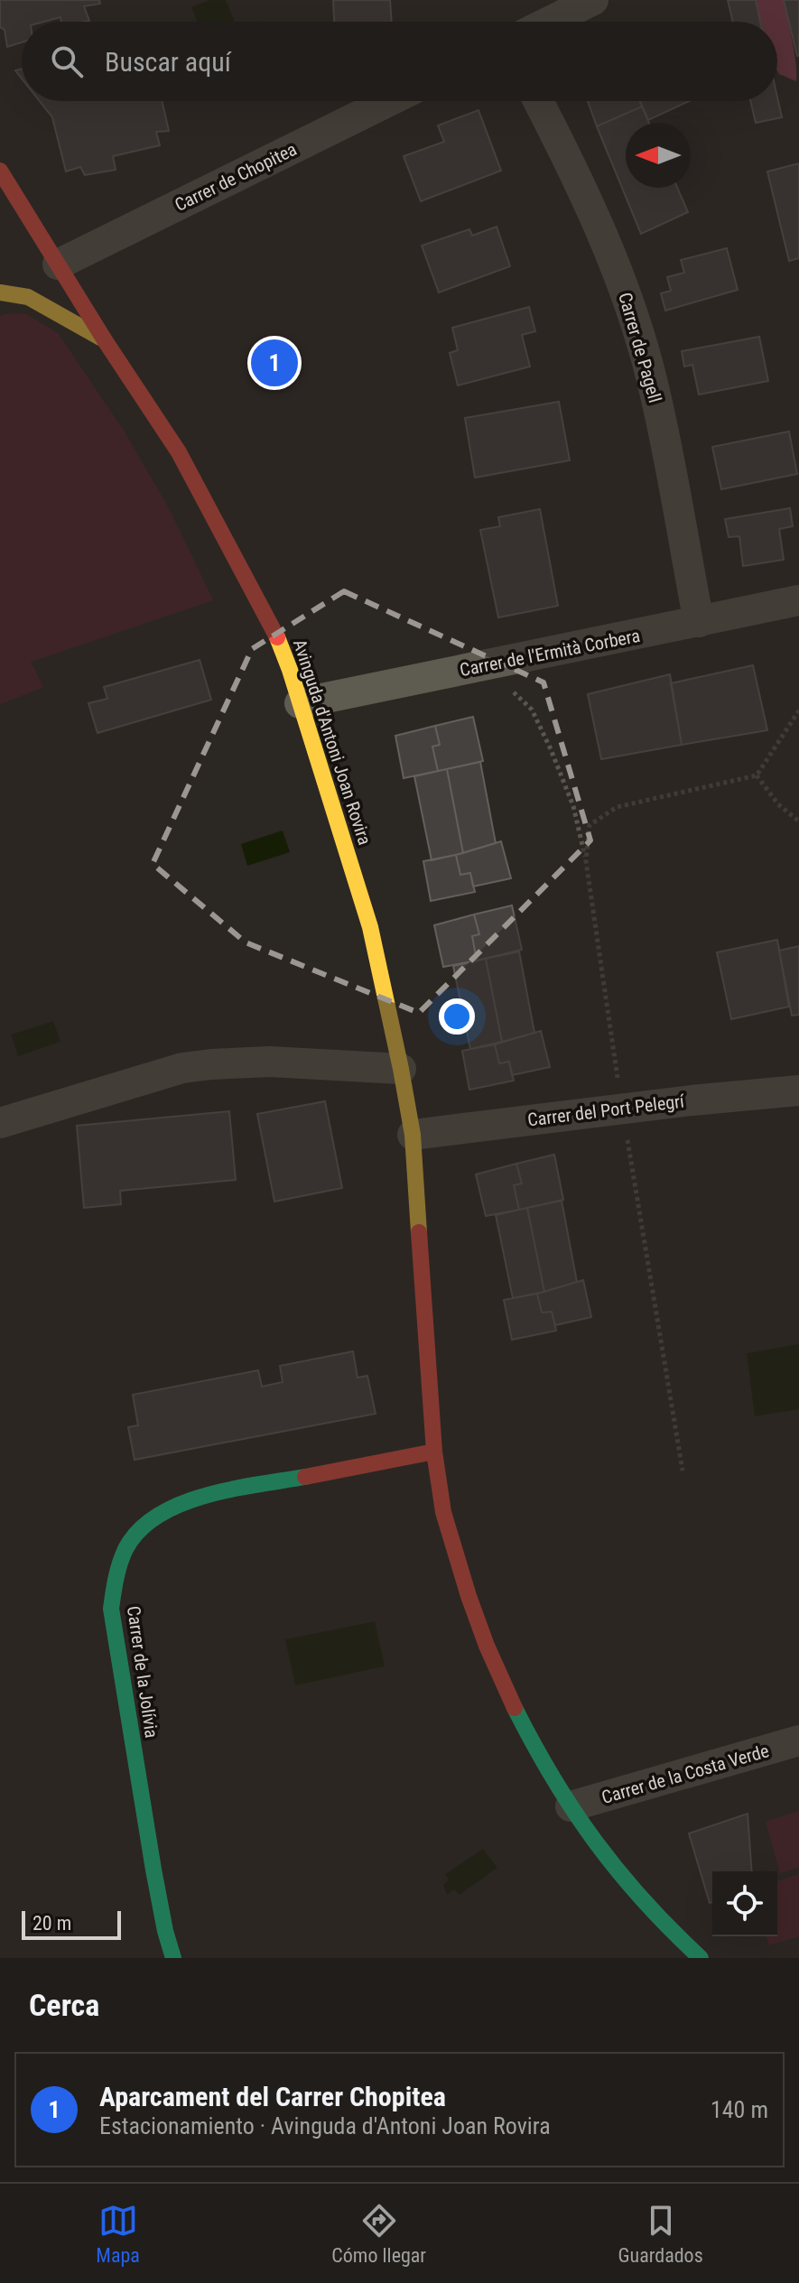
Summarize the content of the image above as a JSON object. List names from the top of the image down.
{
  "streets": {
    "street": [
      "Carrer de Chopitea",
      "Carrer de Pagell",
      "Carrer de l'Ermità Corbera",
      "Avinguda d'Antoni Joan Rovira",
      "Carrer del Port Pelegrí",
      "Carrer de la Jolívia",
      "Carrer de la Costa Verde"
    ]
  },
  "crossings": [
    ["Carrer de Chopitea", "Avinguda d'Antoni Joan Rovira"],
    ["Carrer de Pagell", "Carrer de l'Ermità Corbera"],
    ["Carrer de l'Ermità Corbera", "Avinguda d'Antoni Joan Rovira"],
    ["Avinguda d'Antoni Joan Rovira", "Carrer del Port Pelegrí"],
    ["Avinguda d'Antoni Joan Rovira", "Carrer de la Jolívia"],
    ["Avinguda d'Antoni Joan Rovira", "Carrer de la Costa Verde"]
  ],
  "scale_bar": "20 m",
  "north": "left",
  "page": {
    "search": "Buscar aquí",
    "pins": "1",
    "scale": "20 m",
    "heading": "Cerca",
    "list": [
      {
        "mark": "1",
        "name": "Aparcament del Carrer Chopitea",
        "note": "Estacionamiento · Avinguda d'Antoni Joan Rovira",
        "value": "140 m"
      }
    ],
    "nav": ["Mapa", "Cómo llegar", "Guardados"]
  }
}
